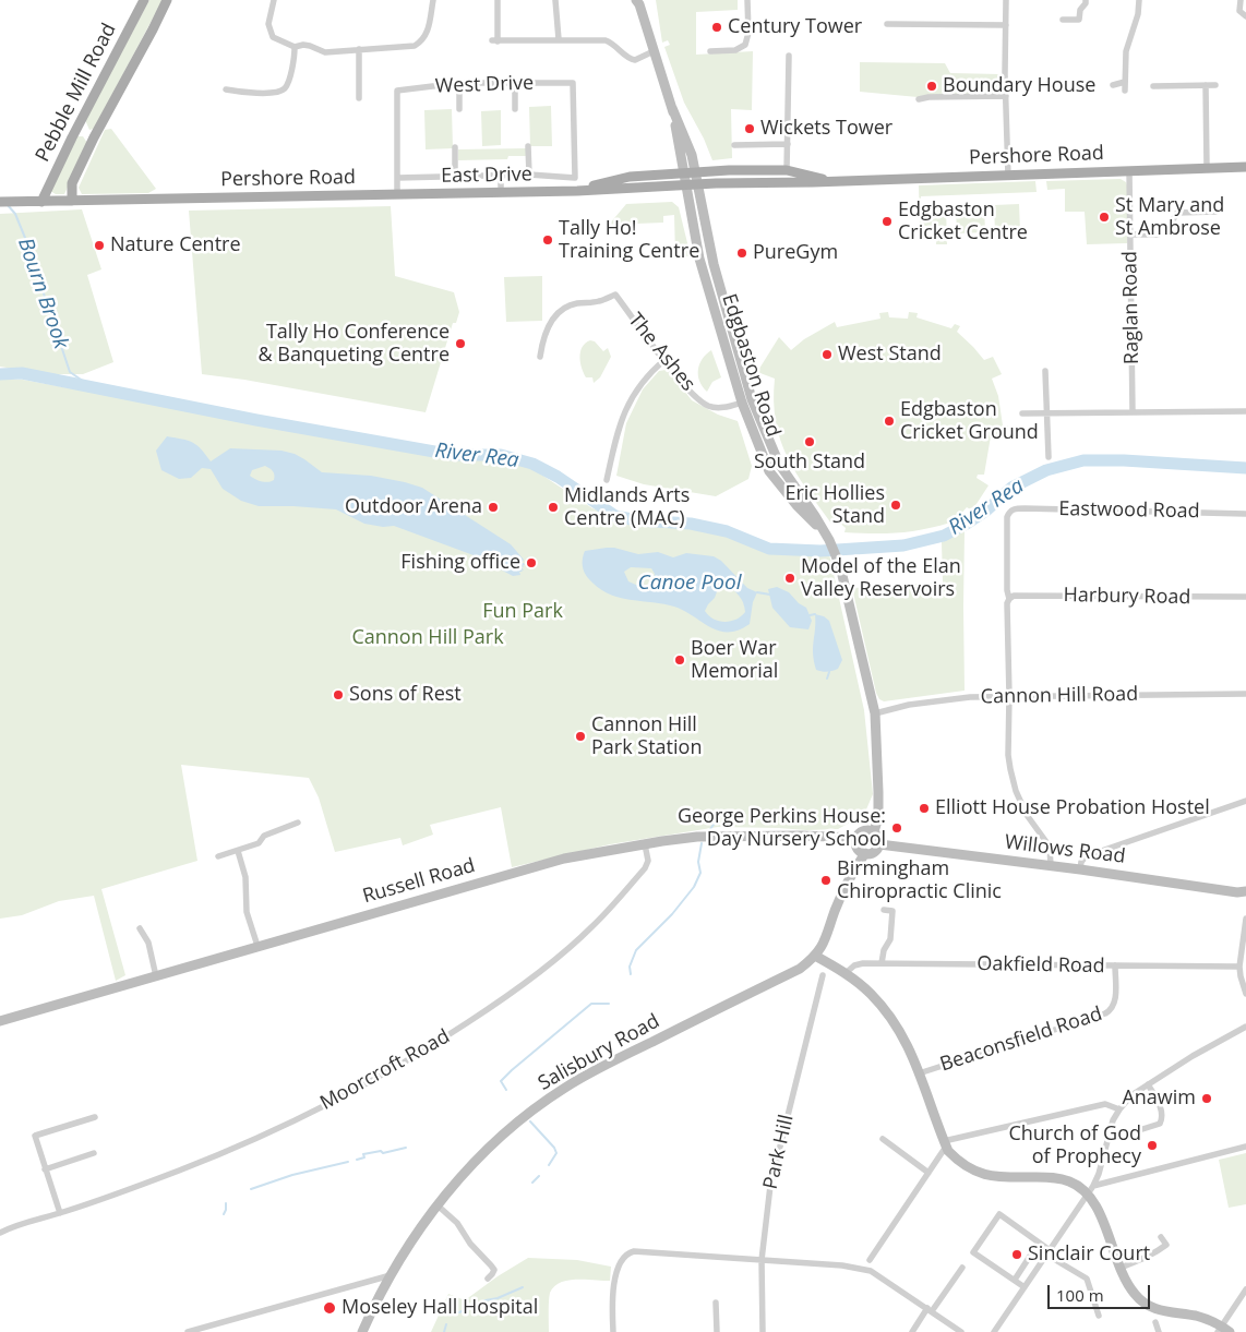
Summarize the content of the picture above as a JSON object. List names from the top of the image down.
{
  "streets": {
    "main road": [
      "Pebble Mill Road",
      "Pershore Road",
      "Edgbaston Road",
      "Willows Road",
      "Russell Road",
      "Salisbury Road"
    ],
    "street": [
      "West Drive",
      "East Drive",
      "Raglan Road",
      "The Ashes",
      "Eastwood Road",
      "Harbury Road",
      "Cannon Hill Road",
      "Oakfield Road",
      "Beaconsfield Road",
      "Moorcroft Road",
      "Park Hill"
    ]
  },
  "crossings": [
    ["West Drive", "East Drive"],
    ["Pebble Mill Road", "Pershore Road"],
    ["Pershore Road", "Raglan Road"],
    ["Pershore Road", "Edgbaston Road"],
    ["The Ashes", "Edgbaston Road"],
    ["Edgbaston Road", "Cannon Hill Road"],
    ["Edgbaston Road", "Willows Road"],
    ["Edgbaston Road", "Russell Road"],
    ["Eastwood Road", "Harbury Road"],
    ["Willows Road", "Russell Road"],
    ["Russell Road", "Moorcroft Road"],
    ["Oakfield Road", "Beaconsfield Road"]
  ],
  "water": ["Bourn Brook", "River Rea", "Canoe Pool"],
  "parks": ["Fun Park", "Cannon Hill Park"],
  "places": [
    "Century Tower",
    "Boundary House",
    "Wickets Tower",
    "St Mary and St Ambrose",
    "Edgbaston Cricket Centre",
    "Tally Ho! Training Centre",
    "Nature Centre",
    "PureGym",
    "Tally Ho Conference & Banqueting Centre",
    "West Stand",
    "Edgbaston Cricket Ground",
    "South Stand",
    "Eric Hollies Stand",
    "Outdoor Arena",
    "Midlands Arts Centre (MAC)",
    "Fishing office",
    "Model of the Elan Valley Reservoirs",
    "Boer War Memorial",
    "Sons of Rest",
    "Cannon Hill Park Station",
    "Elliott House Probation Hostel",
    "George Perkins House: Day Nursery School",
    "Birmingham Chiropractic Clinic",
    "Anawim",
    "Church of God of Prophecy",
    "Sinclair Court",
    "Moseley Hall Hospital"
  ],
  "scale_bar": "100 m"
}
